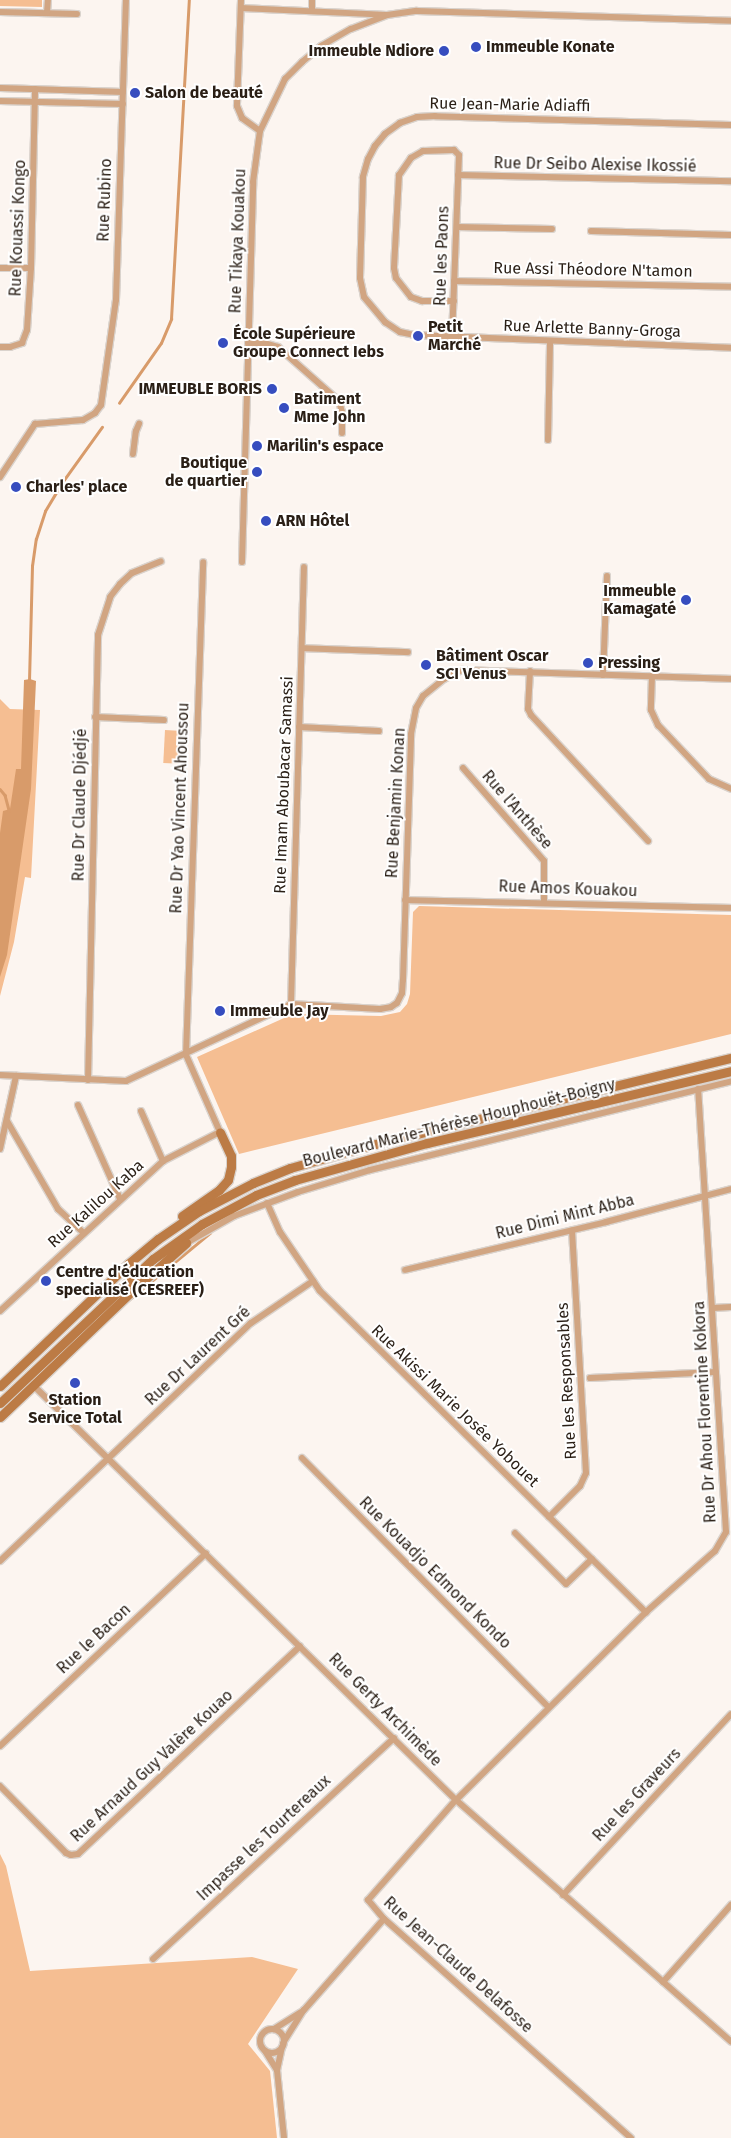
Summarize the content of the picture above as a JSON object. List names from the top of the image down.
{
  "streets": {
    "main road": ["Boulevard Marie-Thérèse Houphouët-Boigny"],
    "street": [
      "Rue Jean-Marie Adiaffi",
      "Rue Dr Seibo Alexise Ikossié",
      "Rue Rubino",
      "Rue Kouassi Kongo",
      "Rue Tikaya Kouakou",
      "Rue les Paons",
      "Rue Assi Théodore N'tamon",
      "Rue Arlette Banny-Groga",
      "Rue Imam Aboubacar Samassi",
      "Rue Benjamin Konan",
      "Rue Dr Claude Djédjé",
      "Rue Dr Yao Vincent Ahoussou",
      "Rue l'Anthèse",
      "Rue Amos Kouakou",
      "Rue Kalilou Kaba",
      "Rue Dimi Mint Abba",
      "Rue Dr Laurent Gré",
      "Rue les Responsables",
      "Rue Akissi Marie Josée Yobouet",
      "Rue Dr Ahou Florentine Kokora",
      "Rue Kouadjo Edmond Kondo",
      "Rue le Bacon",
      "Rue Gerty Archimède",
      "Rue Arnaud Guy Valère Kouao",
      "Rue les Graveurs",
      "Impasse les Tourtereaux",
      "Rue Jean-Claude Delafosse"
    ]
  },
  "crossings": [
    ["Rue Jean-Marie Adiaffi", "Rue les Paons"],
    ["Rue Jean-Marie Adiaffi", "Rue Arlette Banny-Groga"],
    ["Rue Dr Seibo Alexise Ikossié", "Rue les Paons"],
    ["Rue les Paons", "Rue Assi Théodore N'tamon"],
    ["Rue les Paons", "Rue Arlette Banny-Groga"],
    ["Rue Imam Aboubacar Samassi", "Rue Benjamin Konan"],
    ["Rue Benjamin Konan", "Rue Amos Kouakou"],
    ["Rue l'Anthèse", "Rue Amos Kouakou"],
    ["Rue Dimi Mint Abba", "Rue les Responsables"],
    ["Rue Dimi Mint Abba", "Rue Dr Ahou Florentine Kokora"],
    ["Rue Dr Laurent Gré", "Rue Akissi Marie Josée Yobouet"],
    ["Rue Dr Laurent Gré", "Rue Gerty Archimède"],
    ["Rue les Responsables", "Rue Akissi Marie Josée Yobouet"],
    ["Rue Akissi Marie Josée Yobouet", "Rue Dr Ahou Florentine Kokora"],
    ["Rue Dr Ahou Florentine Kokora", "Rue Kouadjo Edmond Kondo"],
    ["Rue Dr Ahou Florentine Kokora", "Rue Gerty Archimède"],
    ["Rue Dr Ahou Florentine Kokora", "Rue Jean-Claude Delafosse"],
    ["Rue le Bacon", "Rue Gerty Archimède"],
    ["Rue Gerty Archimède", "Rue Arnaud Guy Valère Kouao"],
    ["Rue Gerty Archimède", "Rue les Graveurs"],
    ["Rue Gerty Archimède", "Impasse les Tourtereaux"],
    ["Rue Gerty Archimède", "Rue Jean-Claude Delafosse"]
  ],
  "places": [
    "Immeuble Konate",
    "Immeuble Ndiore",
    "Salon de beauté",
    "Petit Marché",
    "École Supérieure Groupe Connect Iebs",
    "IMMEUBLE BORIS",
    "Batiment Mme John",
    "Marilin's espace",
    "Boutique de quartier",
    "Charles' place",
    "ARN Hôtel",
    "Immeuble Kamagaté",
    "Pressing",
    "Bâtiment Oscar SCI Venus",
    "Immeuble Jay",
    "Centre d'éducation specialisé (CESREEF)",
    "Station Service Total"
  ]
}
